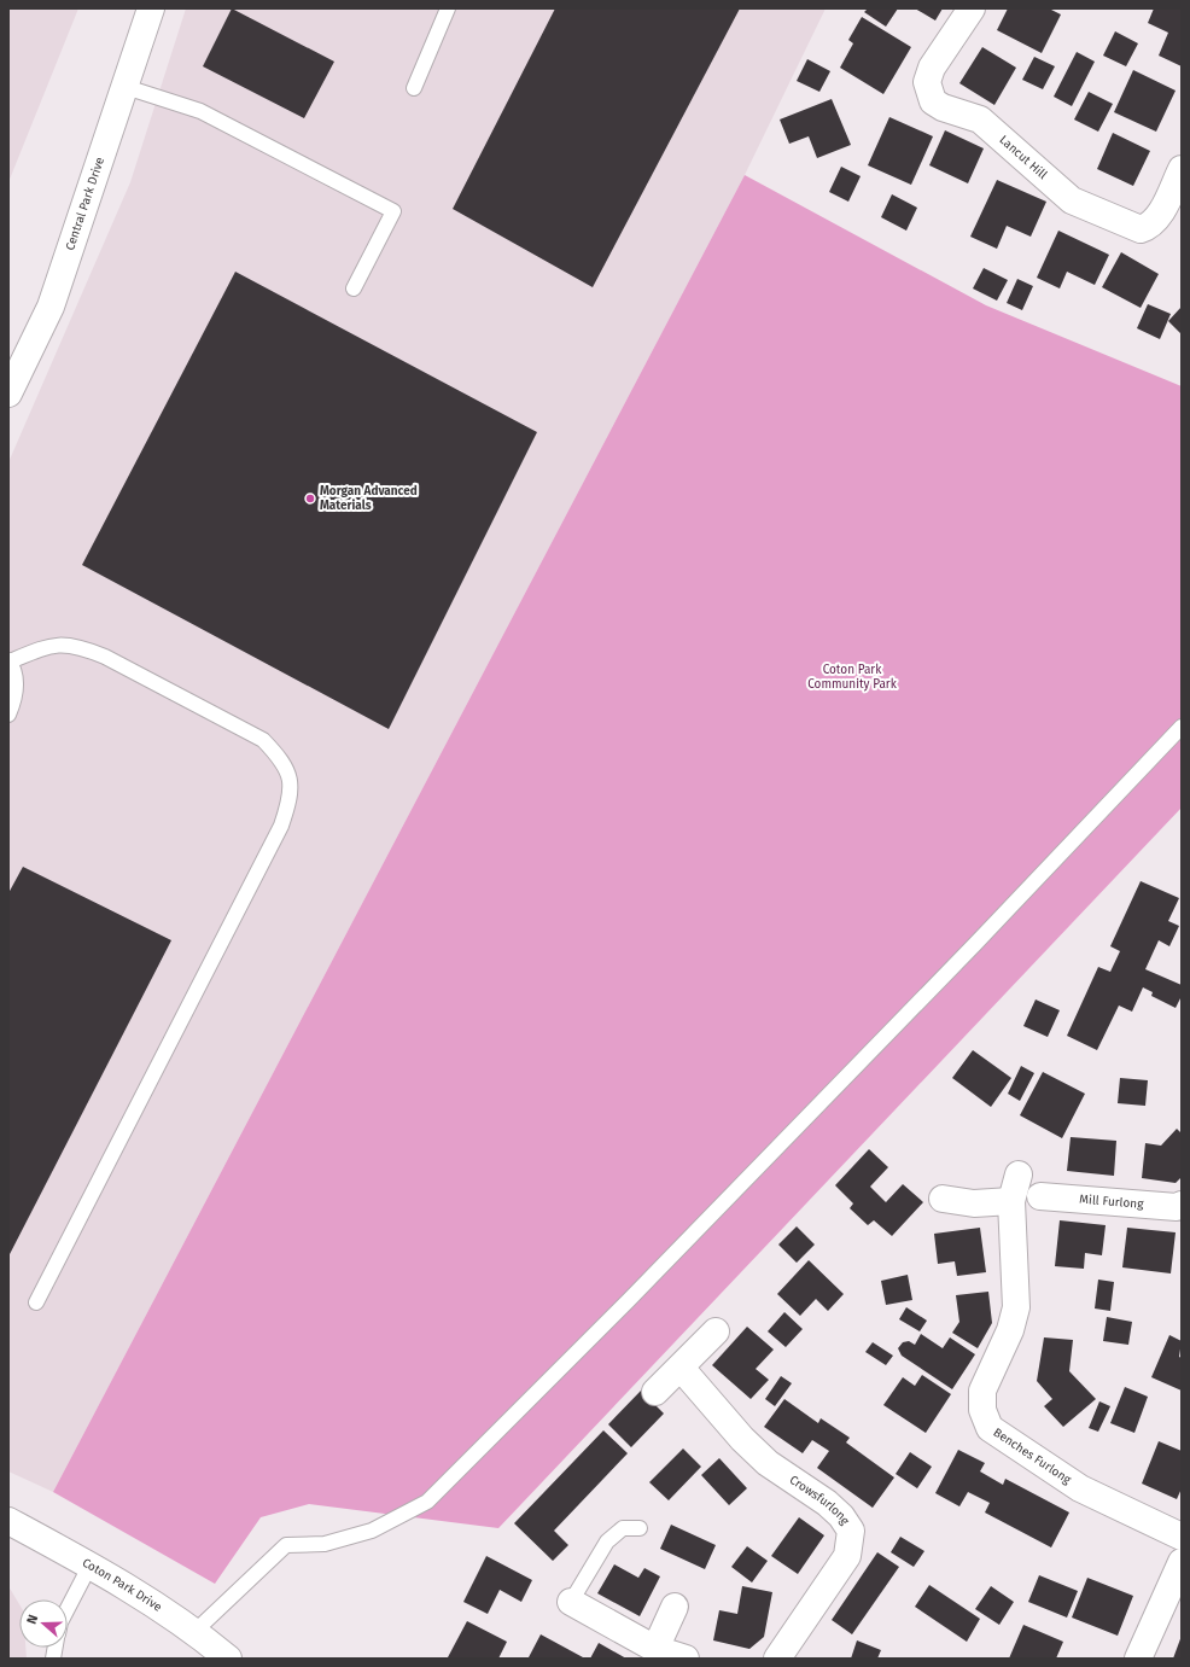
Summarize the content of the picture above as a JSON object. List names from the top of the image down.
{
  "streets": {
    "street": [
      "Lancut Hill",
      "Central Park Drive",
      "Mill Furlong",
      "Benches Furlong",
      "Crowsfurlong",
      "Coton Park Drive"
    ]
  },
  "parks": ["Coton Park Community Park"],
  "places": ["Morgan Advanced Materials"],
  "north": "left"
}
